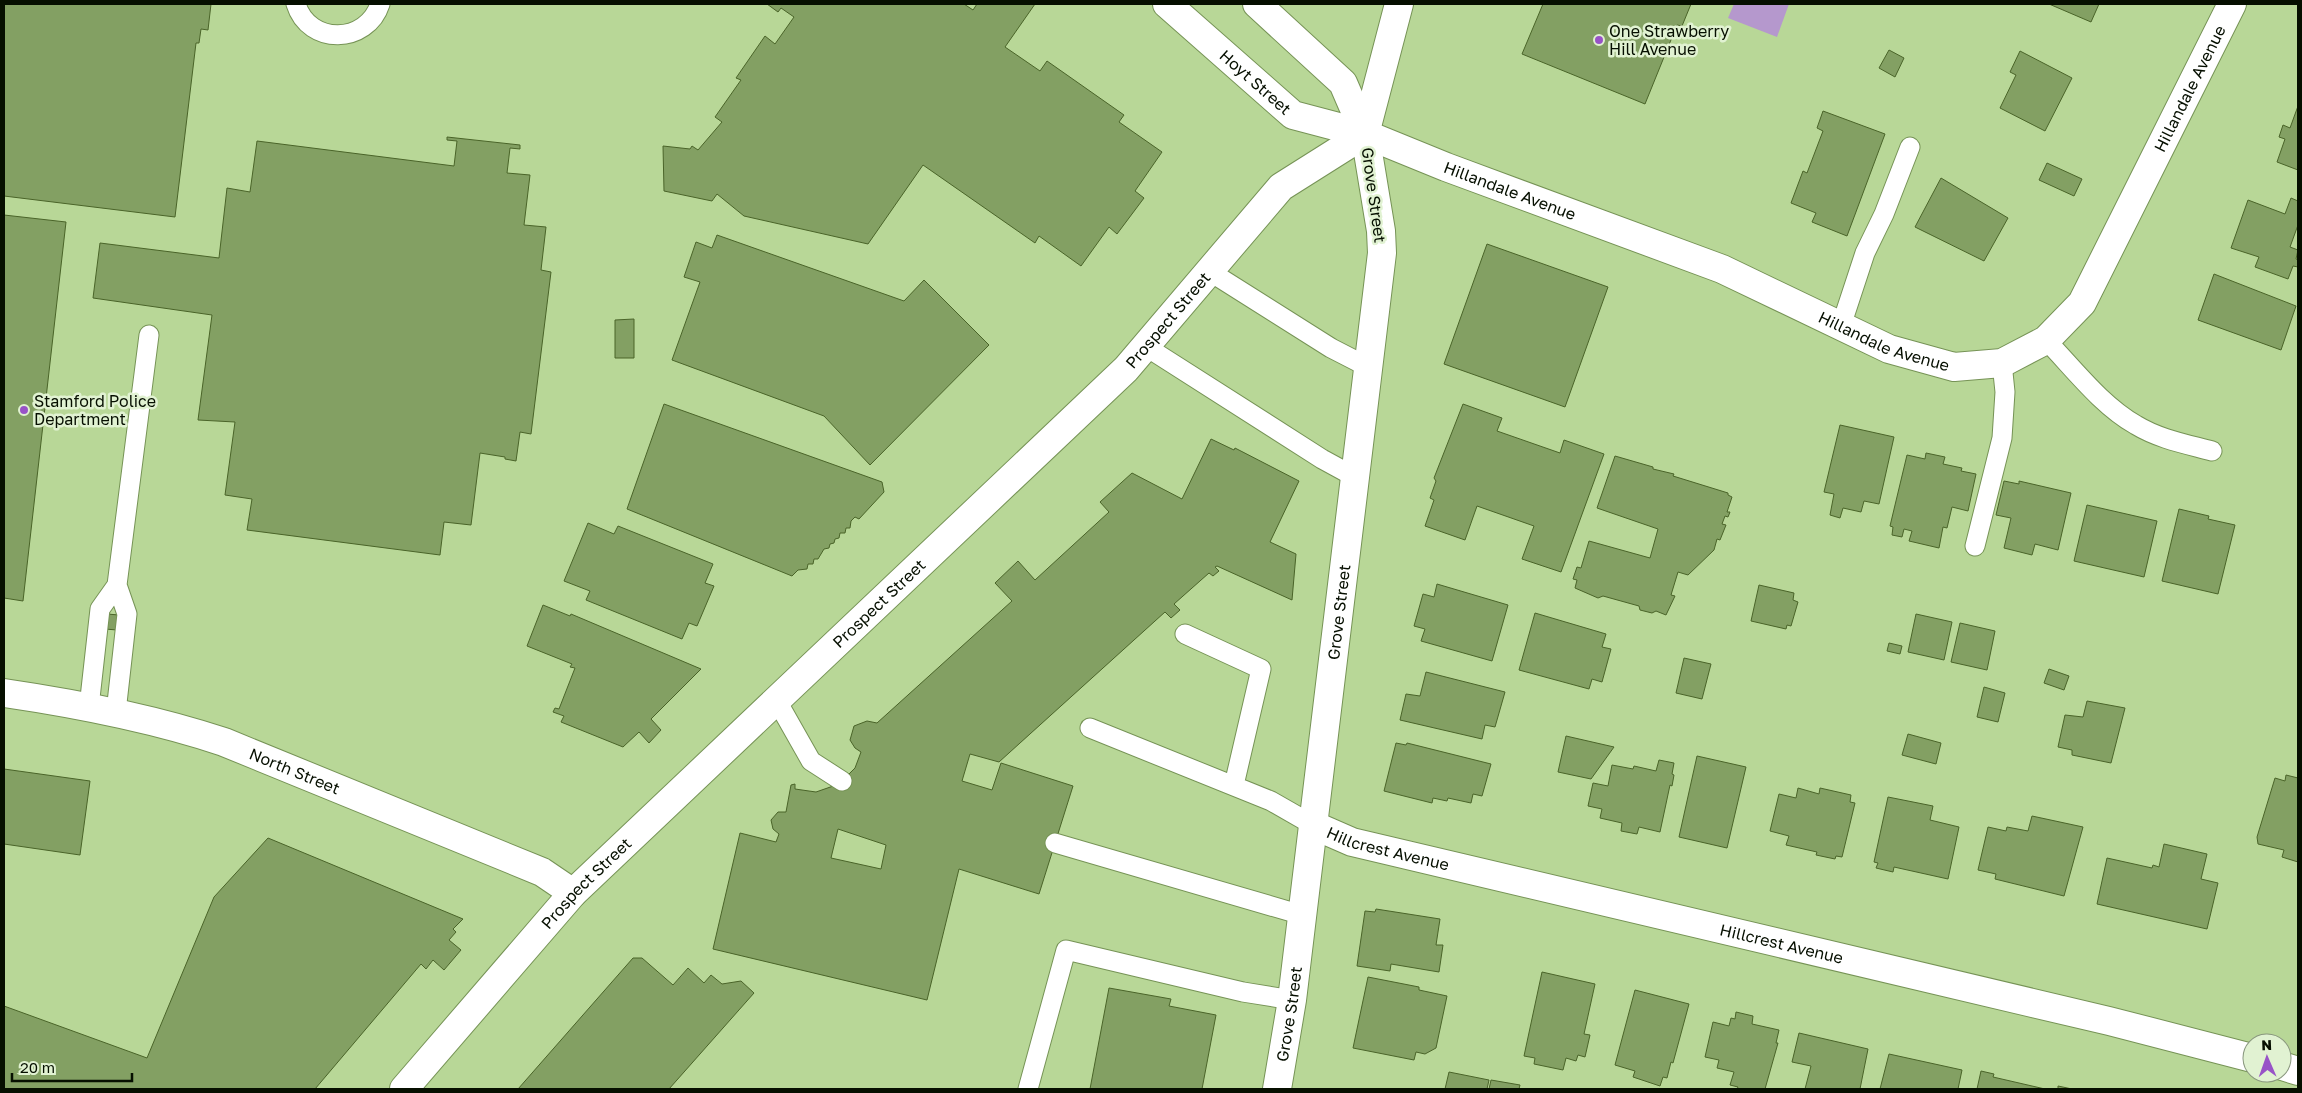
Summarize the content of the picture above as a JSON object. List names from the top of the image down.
{
  "streets": {
    "street": [
      "Hoyt Street",
      "Hillandale Avenue",
      "Grove Street",
      "Prospect Street",
      "North Street",
      "Hillcrest Avenue"
    ]
  },
  "crossings": [
    ["Hoyt Street", "Hillandale Avenue"],
    ["Hoyt Street", "Grove Street"],
    ["Hoyt Street", "Prospect Street"],
    ["Hillandale Avenue", "Grove Street"],
    ["Hillandale Avenue", "Prospect Street"],
    ["Grove Street", "Prospect Street"],
    ["Grove Street", "Hillcrest Avenue"],
    ["Prospect Street", "North Street"]
  ],
  "places": ["One Strawberry Hill Avenue", "Stamford Police Department"],
  "scale_bar": "20 m",
  "north": "top"
}
